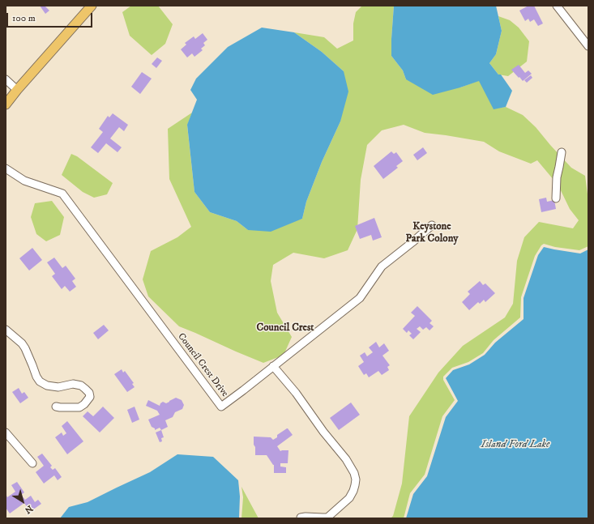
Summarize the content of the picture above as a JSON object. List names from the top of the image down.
{
  "streets": {
    "street": ["Council Crest Drive"]
  },
  "districts": ["Keystone Park Colony", "Council Crest"],
  "water": ["Island Ford Lake"],
  "scale_bar": "100 m",
  "north": "bottom right"
}
